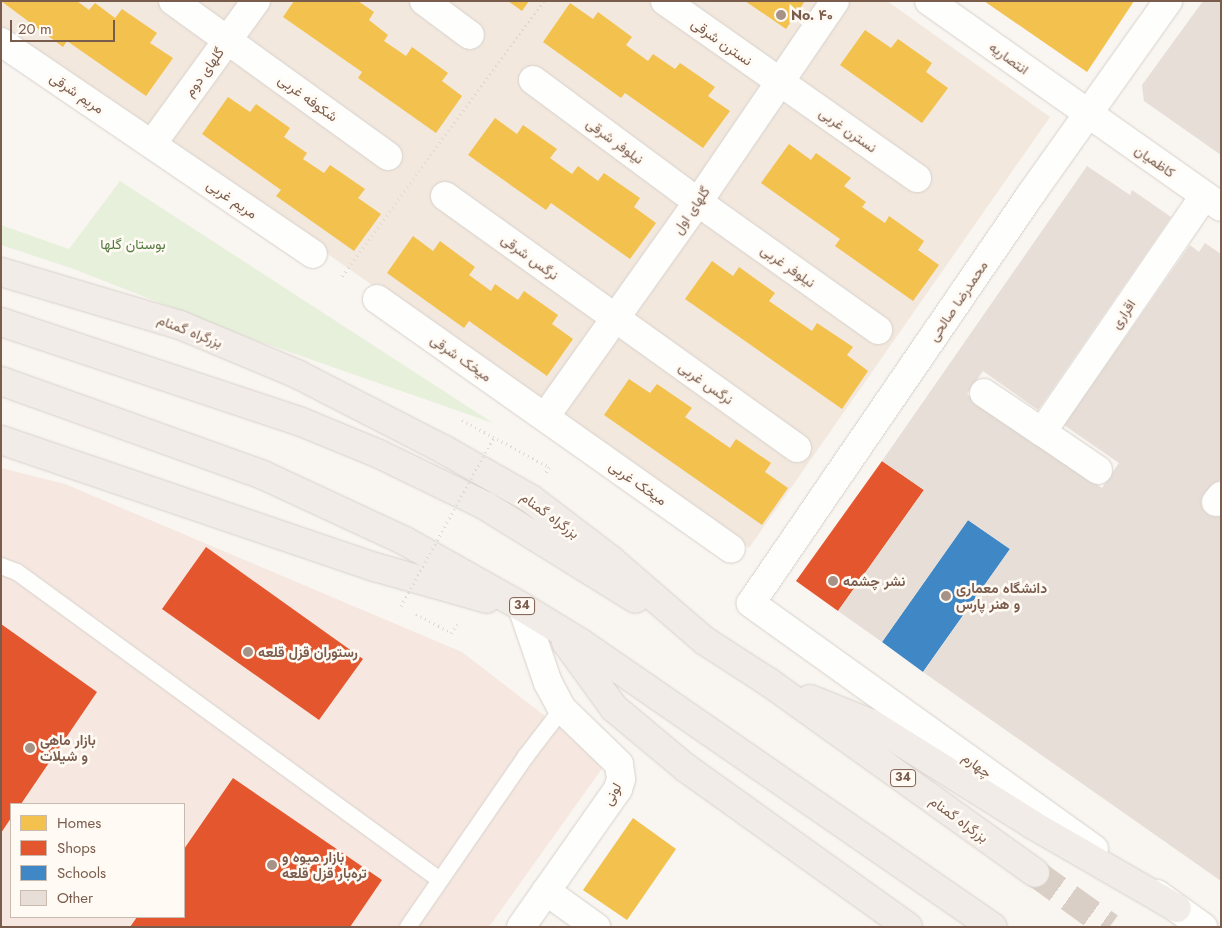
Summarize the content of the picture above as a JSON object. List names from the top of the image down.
{
  "streets": {
    "highway": ["بزرگراه گمنام", "34"],
    "street": [
      "نسترن شرقی",
      "انتصاریه",
      "گلهای دوم",
      "مریم شرقی",
      "شکوفه غربی",
      "نسترن غربی",
      "نیلوفر شرقی",
      "کاظمیان",
      "مریم غربی",
      "گلهای اول",
      "نرگس شرقی",
      "نیلوفر غربی",
      "محمدرضا صالحی",
      "اقراری",
      "میخک شرقی",
      "نرگس غربی",
      "میخک غربی",
      "چهارم",
      "لونی"
    ]
  },
  "crossings": [
    ["نسترن شرقی", "نسترن غربی"],
    ["نسترن شرقی", "گلهای اول"],
    ["انتصاریه", "کاظمیان"],
    ["انتصاریه", "محمدرضا صالحی"],
    ["گلهای دوم", "مریم شرقی"],
    ["گلهای دوم", "شکوفه غربی"],
    ["گلهای دوم", "مریم غربی"],
    ["مریم شرقی", "مریم غربی"],
    ["نسترن غربی", "گلهای اول"],
    ["نیلوفر شرقی", "گلهای اول"],
    ["نیلوفر شرقی", "نیلوفر غربی"],
    ["کاظمیان", "محمدرضا صالحی"],
    ["کاظمیان", "اقراری"],
    ["گلهای اول", "نرگس شرقی"],
    ["گلهای اول", "نیلوفر غربی"],
    ["گلهای اول", "میخک شرقی"],
    ["گلهای اول", "نرگس غربی"],
    ["گلهای اول", "میخک غربی"],
    ["نرگس شرقی", "نرگس غربی"],
    ["محمدرضا صالحی", "چهارم"],
    ["میخک شرقی", "میخک غربی"],
    ["34", "لونی"]
  ],
  "parks": ["بوستان گلها"],
  "places": [
    "No. ۴۰",
    "نشر چشمه",
    "دانشگاه معماری و هنر پارس",
    "رستوران قزل قلعه",
    "بازار ماهی و شیلات",
    "بازار میوه و تره‌بار قزل قلعه"
  ],
  "legend": [
    "Homes",
    "Shops",
    "Schools",
    "Other"
  ],
  "scale_bar": "20 m"
}
